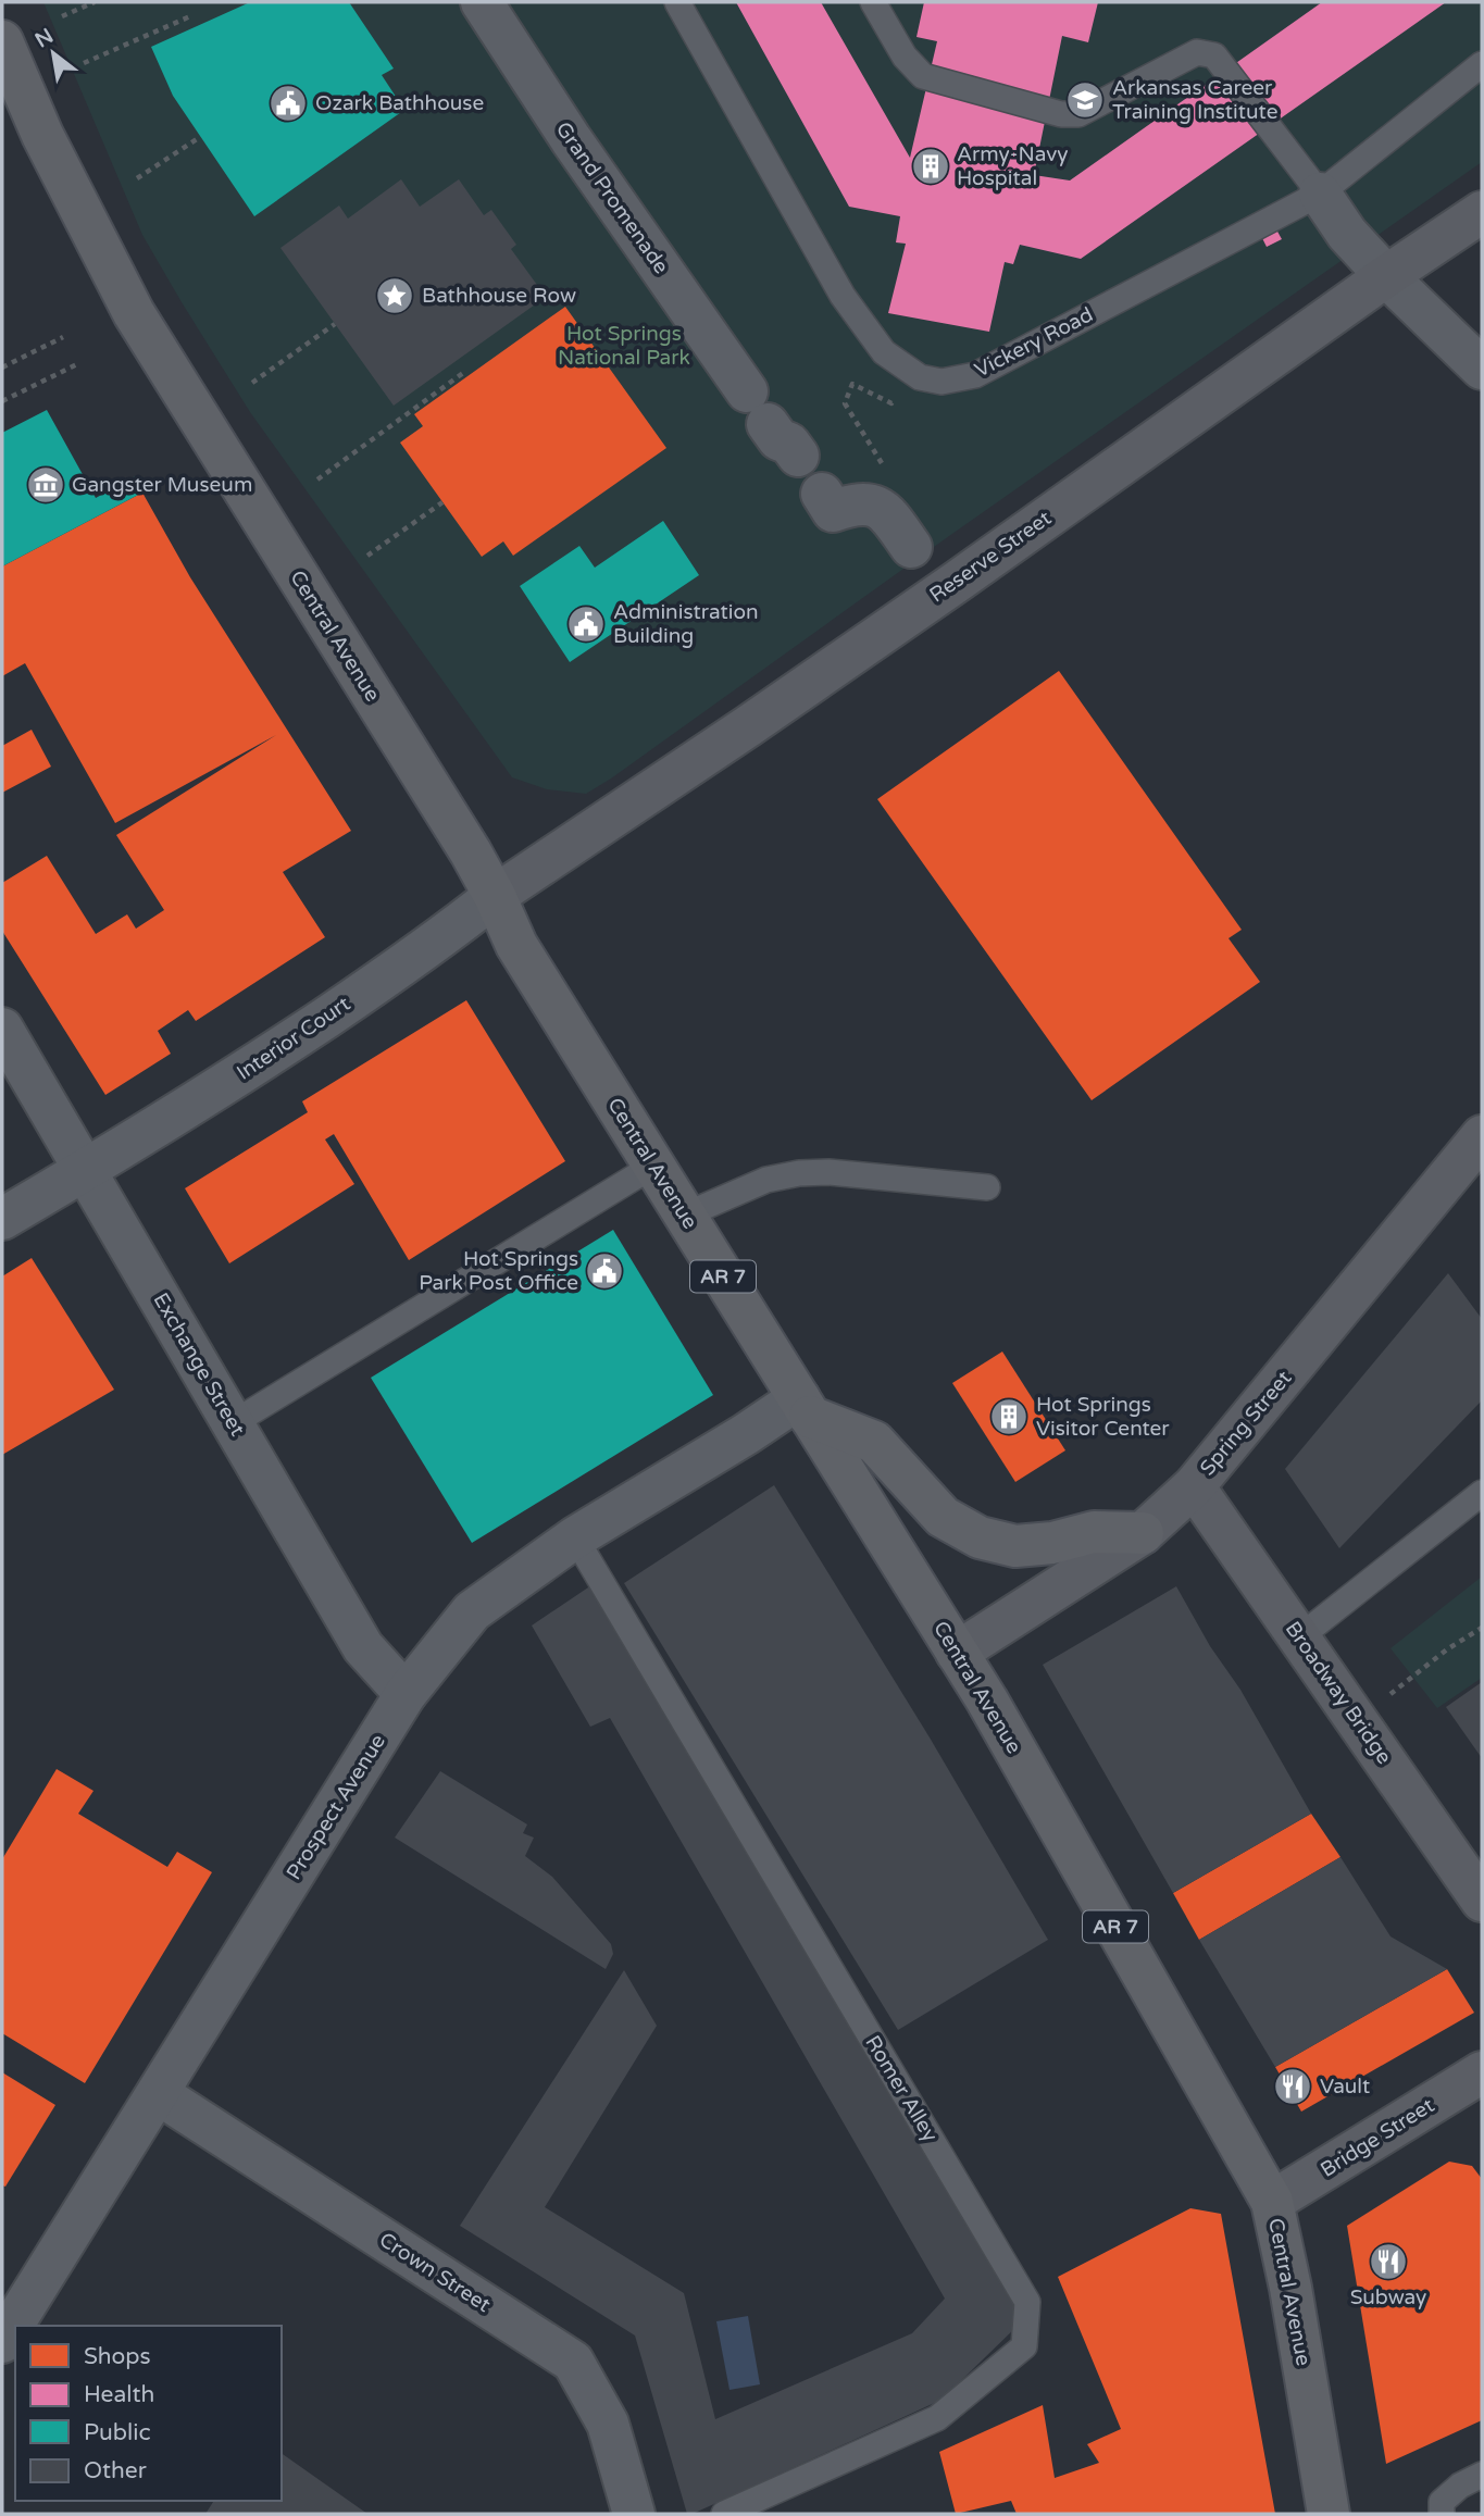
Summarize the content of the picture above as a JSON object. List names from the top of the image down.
{
  "streets": {
    "main road": [
      "Reserve Street",
      "Central Avenue",
      "AR 7",
      "Spring Street",
      "Broadway Bridge",
      "Bridge Street"
    ],
    "street": [
      "Grand Promenade",
      "Interior Court",
      "Exchange Street",
      "Prospect Avenue",
      "Crown Street"
    ],
    "lane": ["Vickery Road", "Romer Alley"]
  },
  "crossings": [
    ["Reserve Street", "Central Avenue"],
    ["Reserve Street", "Interior Court"],
    ["Central Avenue", "Interior Court"],
    ["Central Avenue", "Spring Street"],
    ["Central Avenue", "Prospect Avenue"],
    ["Central Avenue", "Bridge Street"],
    ["Interior Court", "Exchange Street"],
    ["Exchange Street", "Prospect Avenue"],
    ["Spring Street", "Broadway Bridge"],
    ["Prospect Avenue", "Romer Alley"],
    ["Prospect Avenue", "Crown Street"]
  ],
  "parks": ["Hot Springs National Park"],
  "places": {
    "school or university": ["Arkansas Career Training Institute"],
    "public building": ["Ozark Bathhouse", "Administration Building", "Hot Springs Park Post Office"],
    "building": ["Army-Navy Hospital", "Hot Springs Visitor Center"],
    "place": ["Bathhouse Row"],
    "museum": ["Gangster Museum"],
    "restaurant": ["Vault", "Subway"]
  },
  "legend": [
    "Shops",
    "Health",
    "Public",
    "Other"
  ],
  "north": "top left"
}
